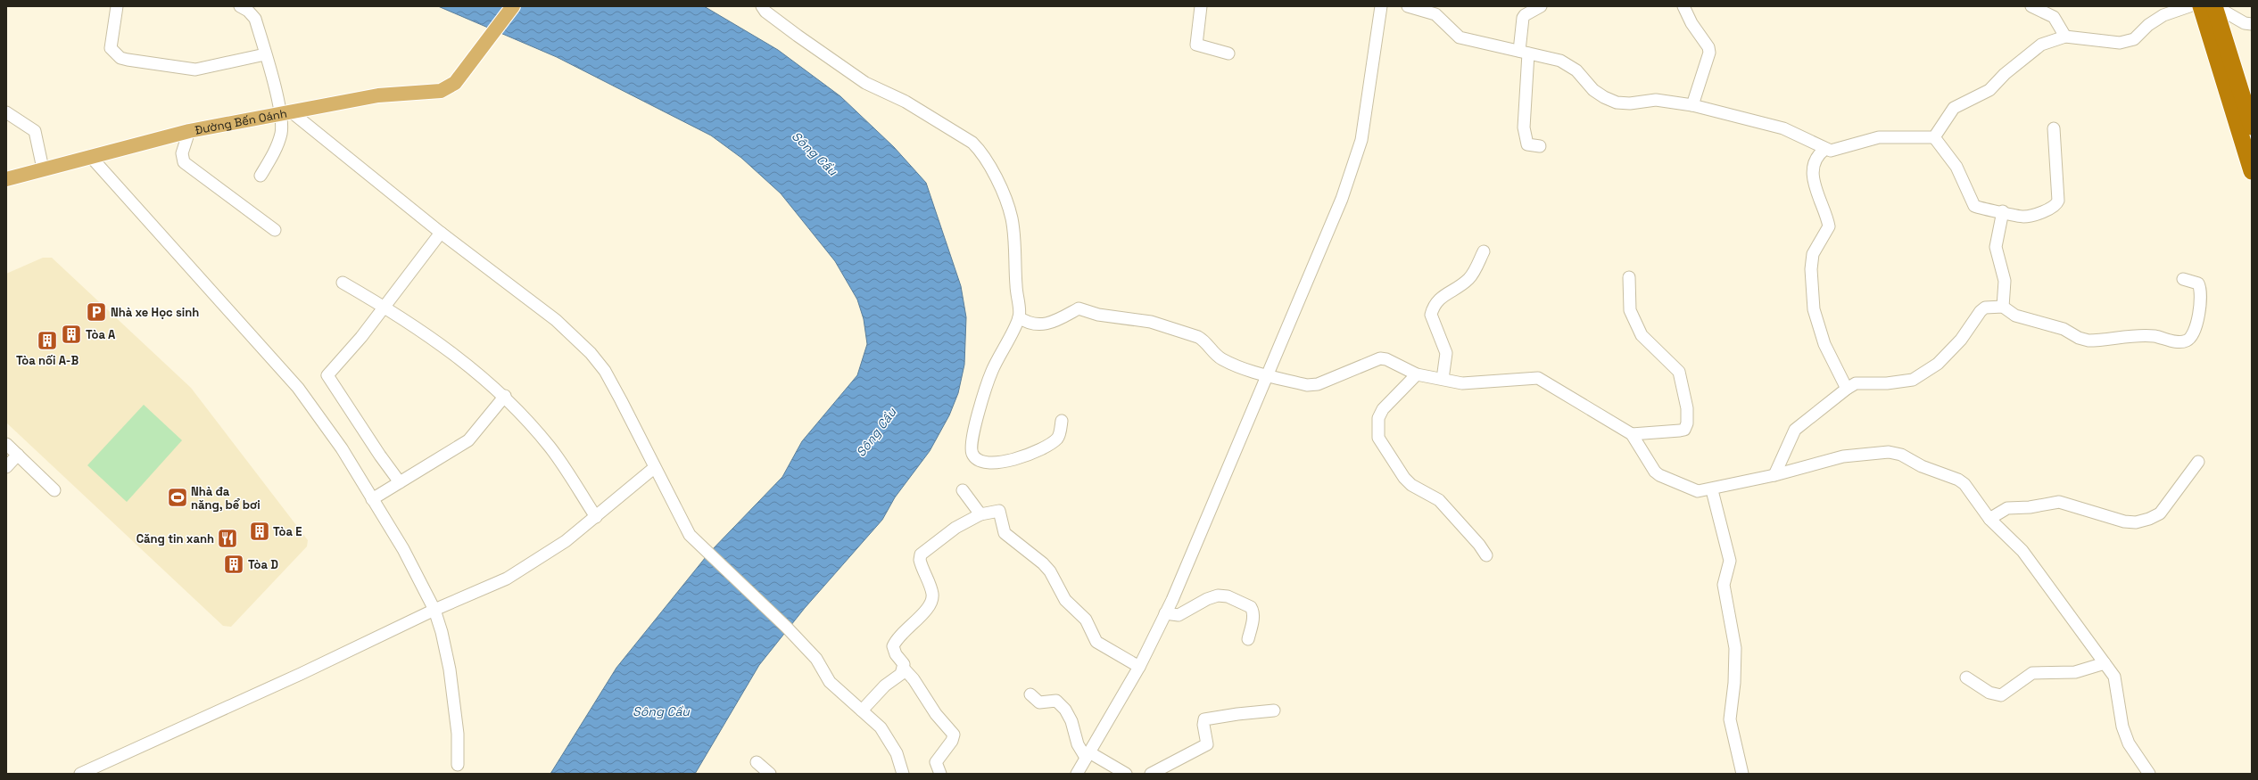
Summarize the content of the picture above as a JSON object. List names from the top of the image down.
{
  "streets": {
    "main road": ["Đường Bến Oánh"]
  },
  "water": ["Sông Cầu"],
  "places": {
    "parking": ["Nhà xe Học sinh"],
    "building": [
      "Tòa A",
      "Tòa nối A-B",
      "Tòa E",
      "Tòa D"
    ],
    "sports": ["Nhà đa năng, bể bơi"],
    "restaurant": ["Căng tin xanh"]
  }
}
